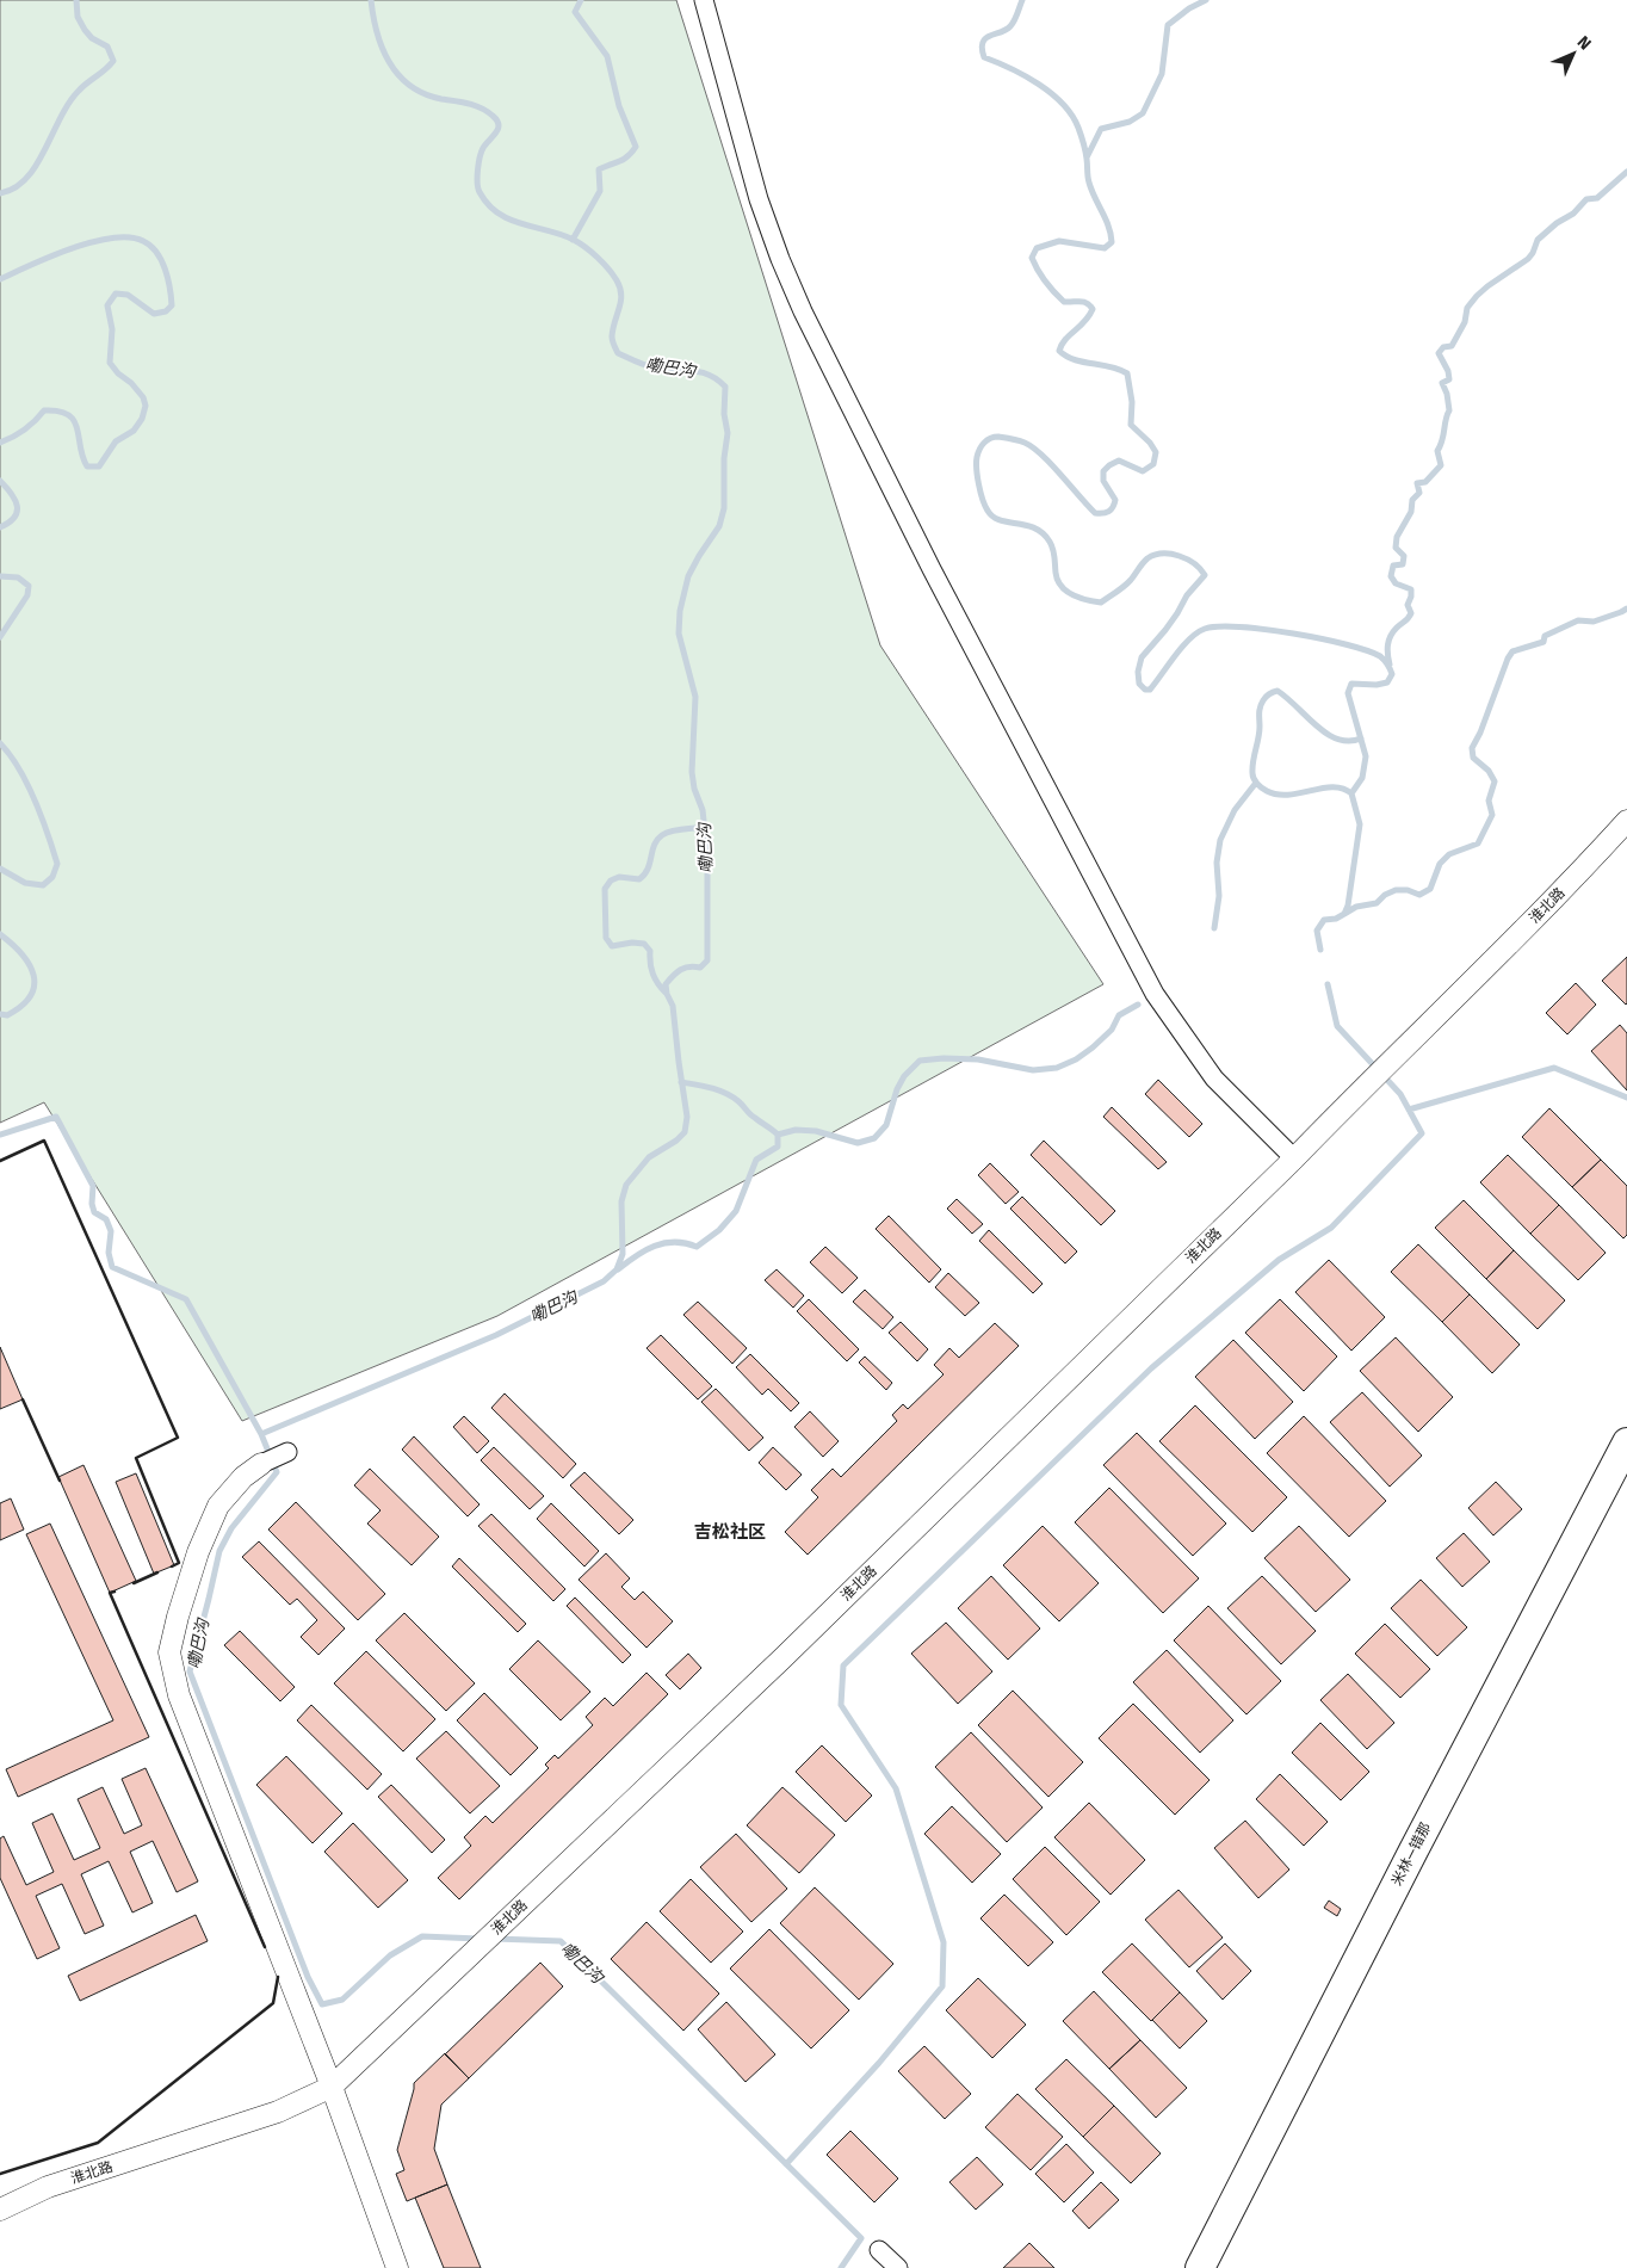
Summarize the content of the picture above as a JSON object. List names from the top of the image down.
{
  "streets": {
    "highway": ["米林—错那"],
    "street": ["淮北路"]
  },
  "districts": ["吉松社区"],
  "water": ["嘞巴沟"],
  "north": "top right"
}
